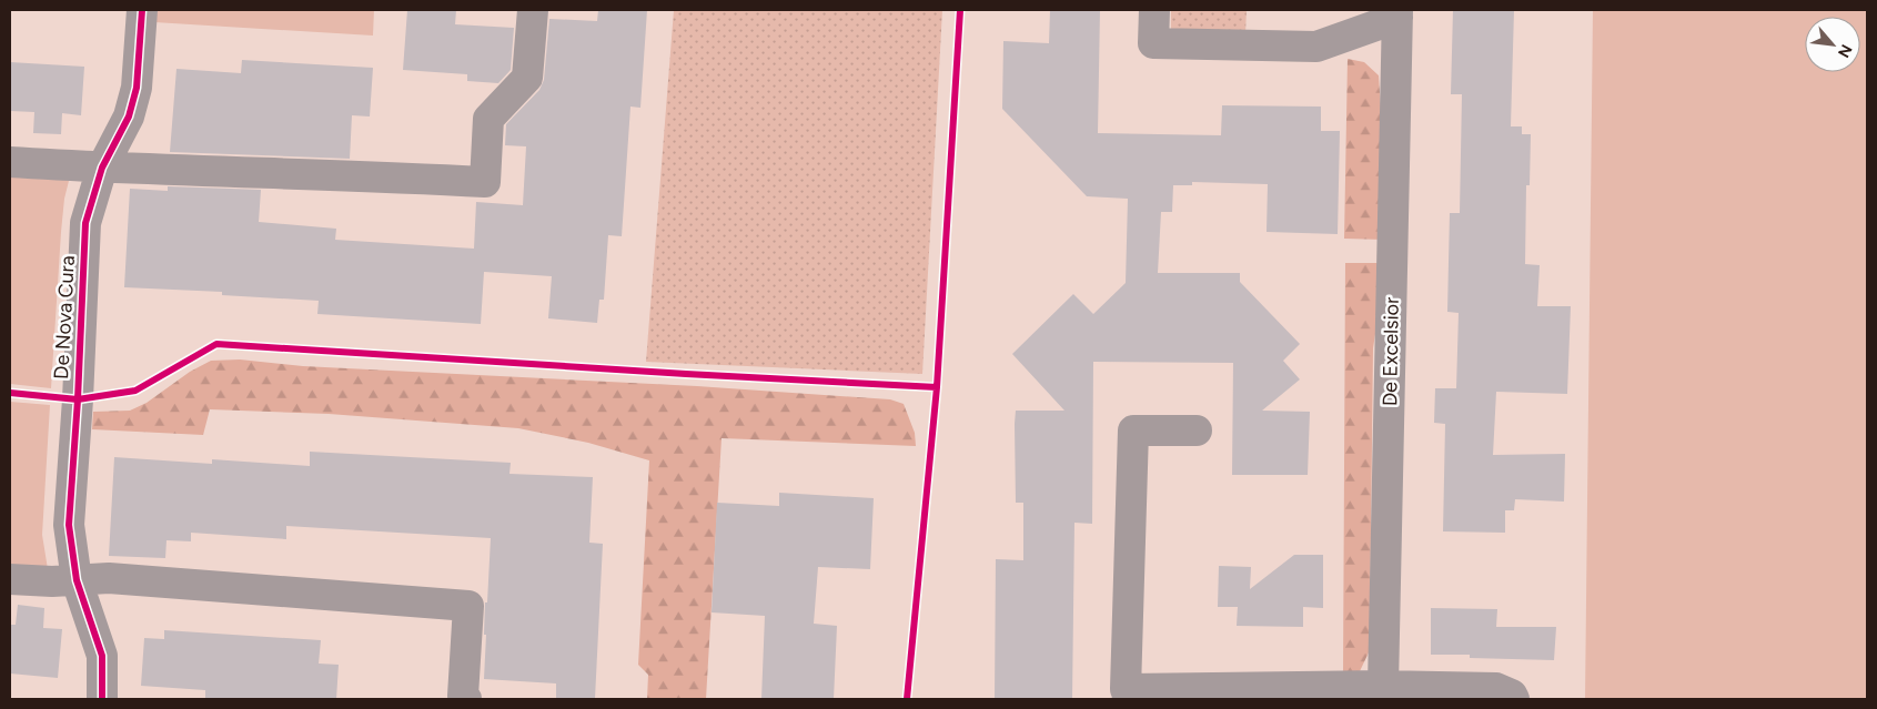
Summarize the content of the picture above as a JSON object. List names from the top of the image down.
{
  "streets": {
    "street": ["De Nova Cura", "De Excelsior"]
  },
  "north": "bottom right"
}
